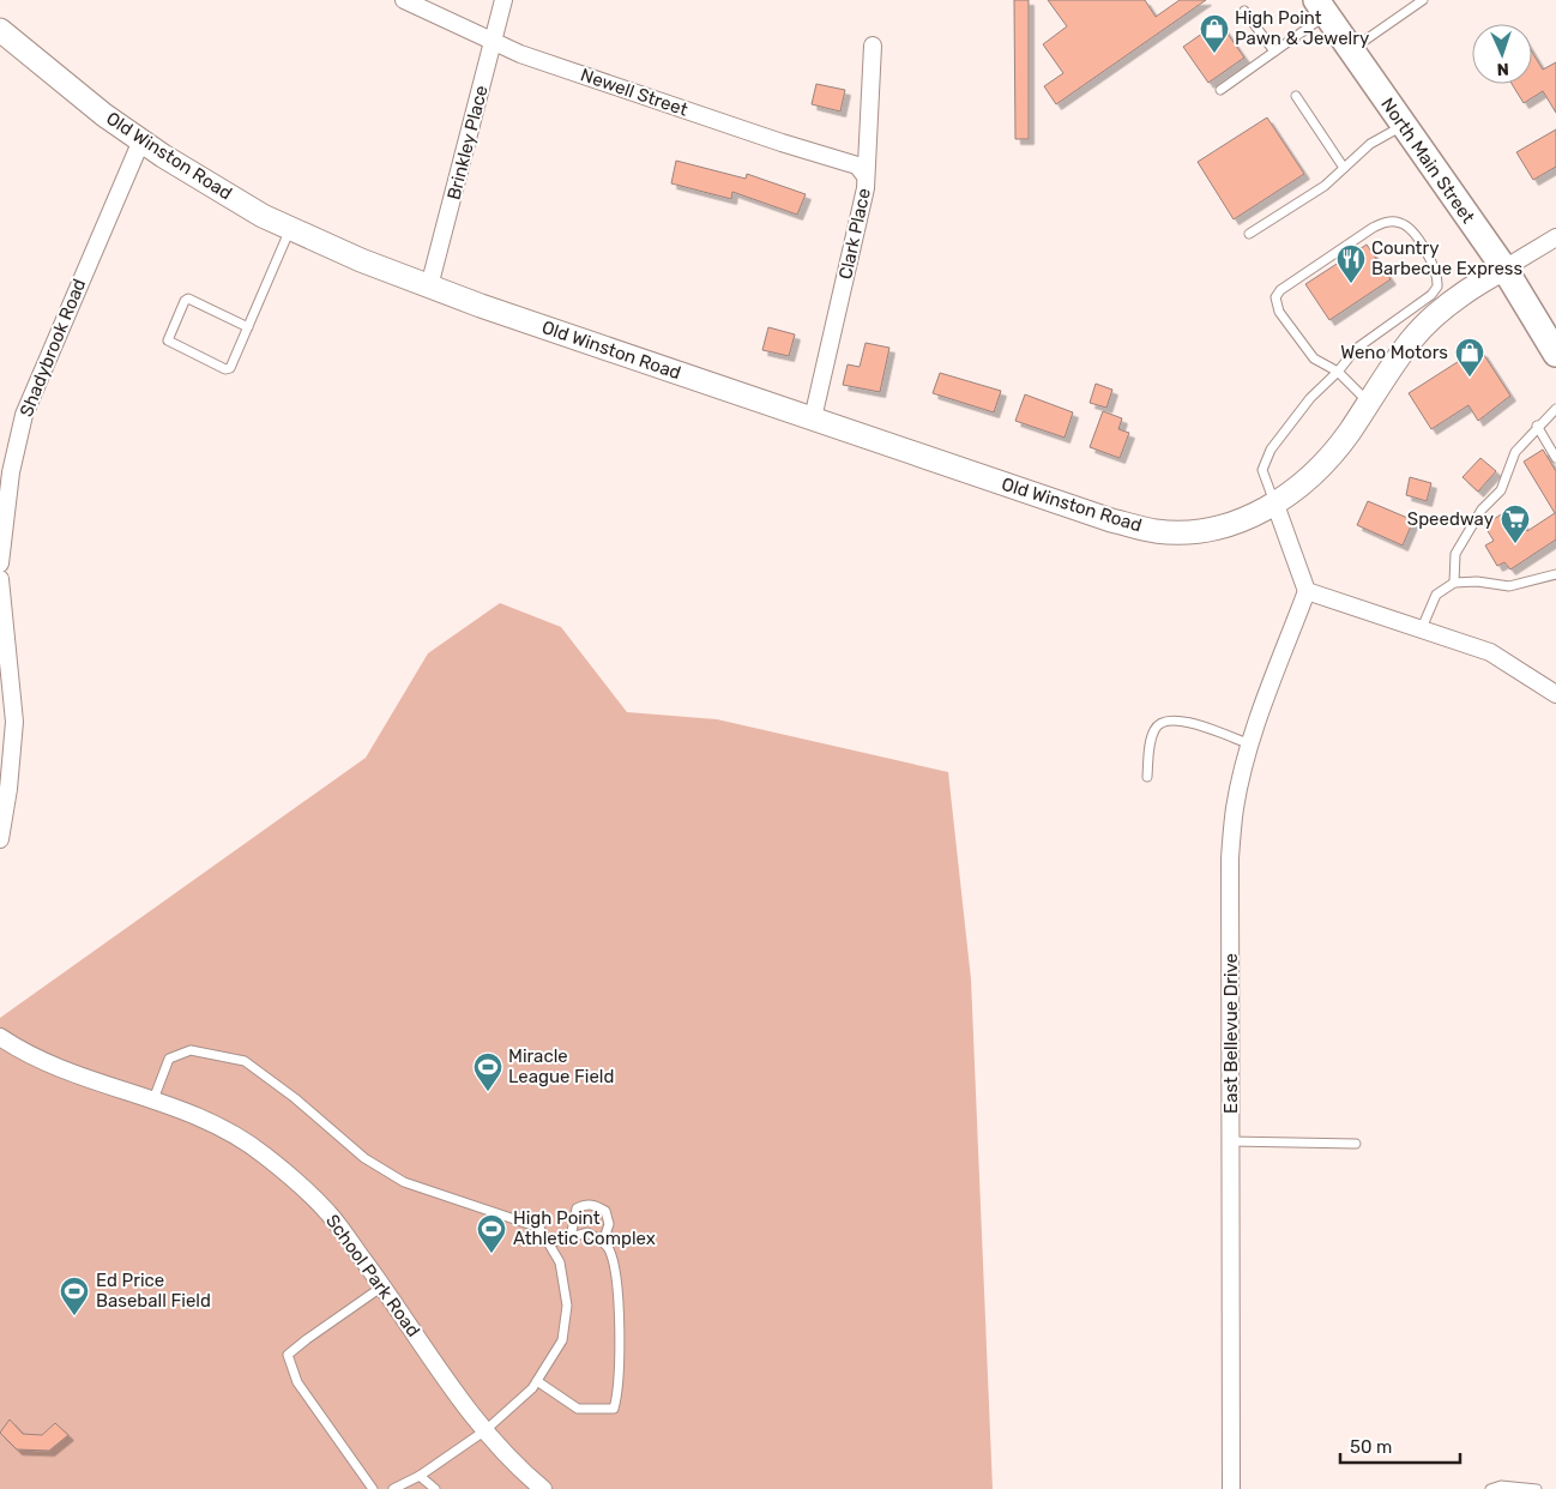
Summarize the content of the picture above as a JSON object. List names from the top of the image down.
{
  "streets": {
    "main road": ["North Main Street"],
    "street": [
      "Newell Street",
      "Brinkley Place",
      "Old Winston Road",
      "Clark Place",
      "Shadybrook Road",
      "East Bellevue Drive",
      "School Park Road"
    ]
  },
  "crossings": [
    ["Newell Street", "Brinkley Place"],
    ["Newell Street", "Clark Place"],
    ["Brinkley Place", "Old Winston Road"],
    ["Old Winston Road", "North Main Street"],
    ["Old Winston Road", "Clark Place"],
    ["Old Winston Road", "Shadybrook Road"]
  ],
  "places": {
    "shop": ["High Point Pawn & Jewelry", "Weno Motors"],
    "restaurant": ["Country Barbecue Express"],
    "supermarket": ["Speedway"],
    "sports": ["Miracle League Field", "High Point Athletic Complex", "Ed Price Baseball Field"]
  },
  "scale_bar": "50 m",
  "north": "bottom"
}
